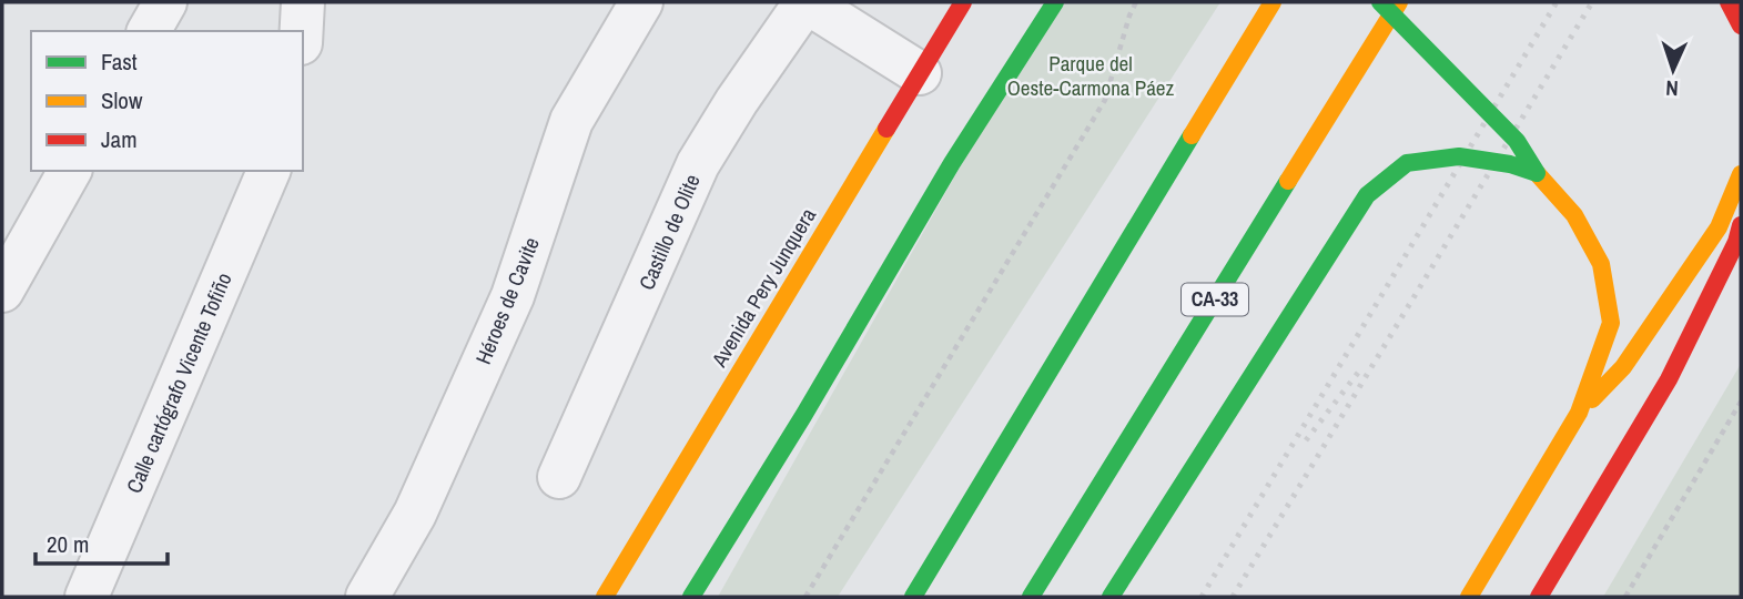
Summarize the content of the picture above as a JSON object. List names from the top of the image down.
{
  "streets": {
    "main road": ["Avenida Pery Junquera", "CA-33"],
    "street": ["Castillo de Olite", "Héroes de Cavite", "Calle cartógrafo Vicente Tofiño"]
  },
  "parks": ["Parque del Oeste-Carmona Páez"],
  "legend": ["Fast", "Slow", "Jam"],
  "scale_bar": "20 m",
  "north": "bottom"
}
